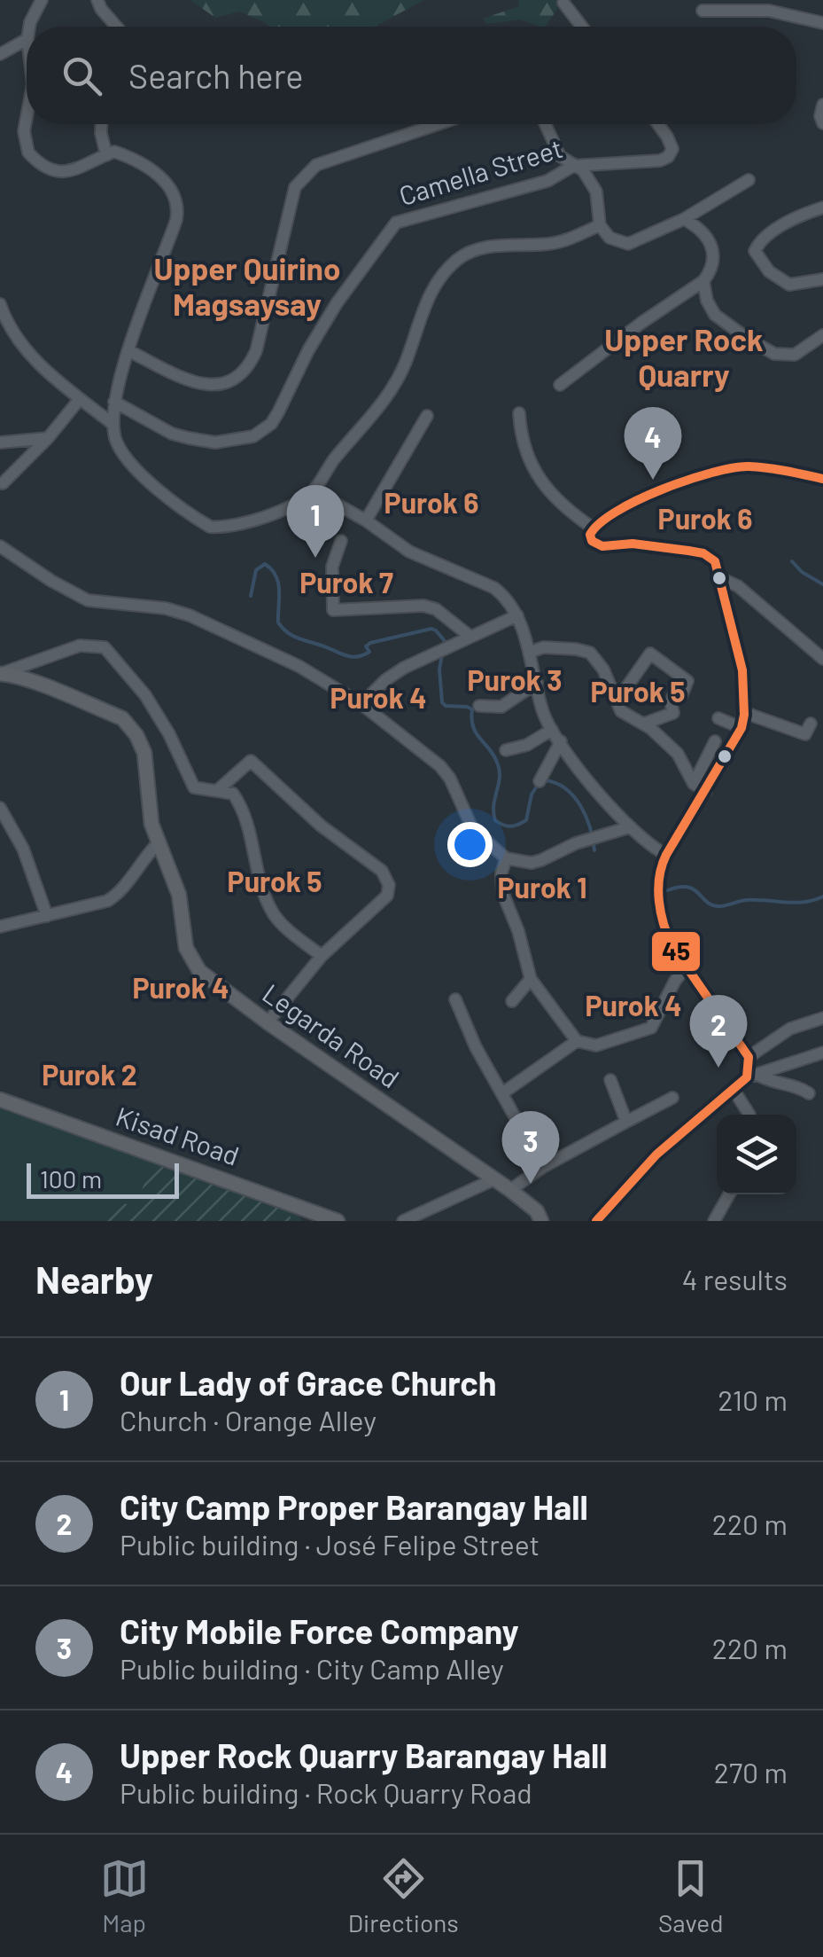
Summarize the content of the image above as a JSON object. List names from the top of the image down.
{
  "streets": {
    "main road": ["Legarda Road", "Kisad Road"],
    "street": ["Camella Street"]
  },
  "districts": [
    "Upper Quirino Magsaysay",
    "Upper Rock Quarry",
    "Purok 6",
    "Purok 6",
    "Purok 7",
    "Purok 3",
    "Purok 5",
    "Purok 4",
    "Purok 5",
    "Purok 1",
    "Purok 4",
    "Purok 4",
    "Purok 2"
  ],
  "lines": ["transit line 45"],
  "scale_bar": "100 m",
  "page": {
    "search": "Search here",
    "pins": [
      "4",
      "1",
      "2",
      "3"
    ],
    "scale": "100 m",
    "heading": ["Nearby", "4 results"],
    "list": [
      {
        "mark": "1",
        "name": "Our Lady of Grace Church",
        "note": "Church · Orange Alley",
        "value": "210 m"
      },
      {
        "mark": "2",
        "name": "City Camp Proper Barangay Hall",
        "note": "Public building · José Felipe Street",
        "value": "220 m"
      },
      {
        "mark": "3",
        "name": "City Mobile Force Company",
        "note": "Public building · City Camp Alley",
        "value": "220 m"
      },
      {
        "mark": "4",
        "name": "Upper Rock Quarry Barangay Hall",
        "note": "Public building · Rock Quarry Road",
        "value": "270 m"
      }
    ],
    "nav": ["Map", "Directions", "Saved"]
  }
}
